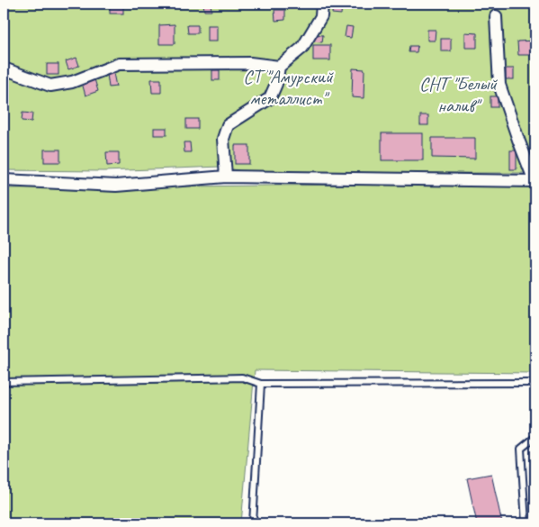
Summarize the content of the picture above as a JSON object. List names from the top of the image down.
{
  "parks": ["СТ \"Амурский металлист\"", "СНТ \"Белый налив\""]
}
